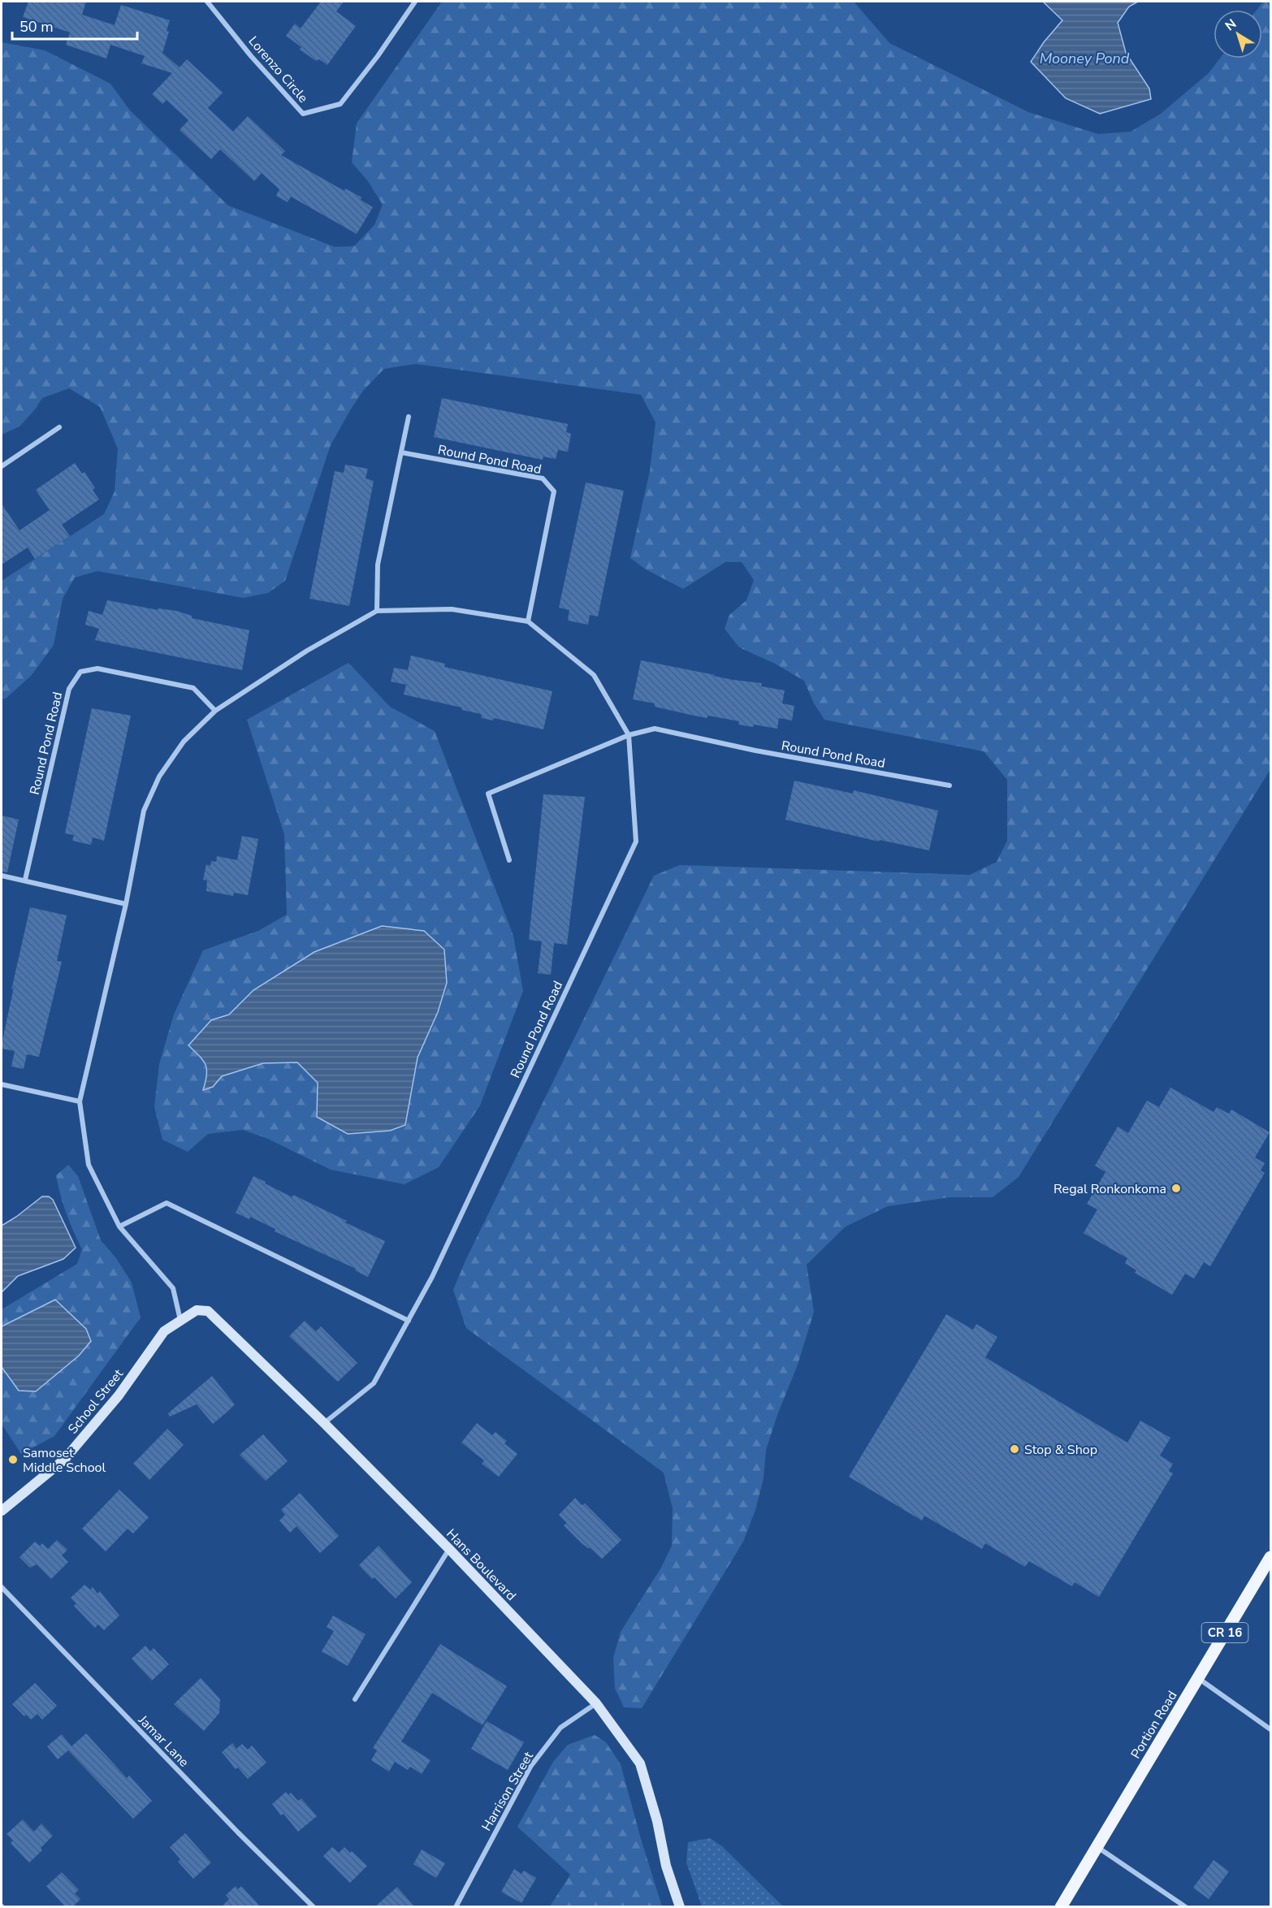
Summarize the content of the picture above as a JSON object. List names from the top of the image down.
{
  "streets": {
    "main road": ["CR 16", "Portion Road"],
    "street": [
      "Lorenzo Circle",
      "Round Pond Road",
      "School Street",
      "Hans Boulevard",
      "Jamar Lane",
      "Harrison Street"
    ]
  },
  "crossings": [
    ["Round Pond Road", "Hans Boulevard"],
    ["School Street", "Hans Boulevard"],
    ["Hans Boulevard", "Harrison Street"]
  ],
  "water": ["Mooney Pond"],
  "places": ["Regal Ronkonkoma", "Stop & Shop", "Samoset Middle School"],
  "scale_bar": "50 m",
  "north": "top left"
}
